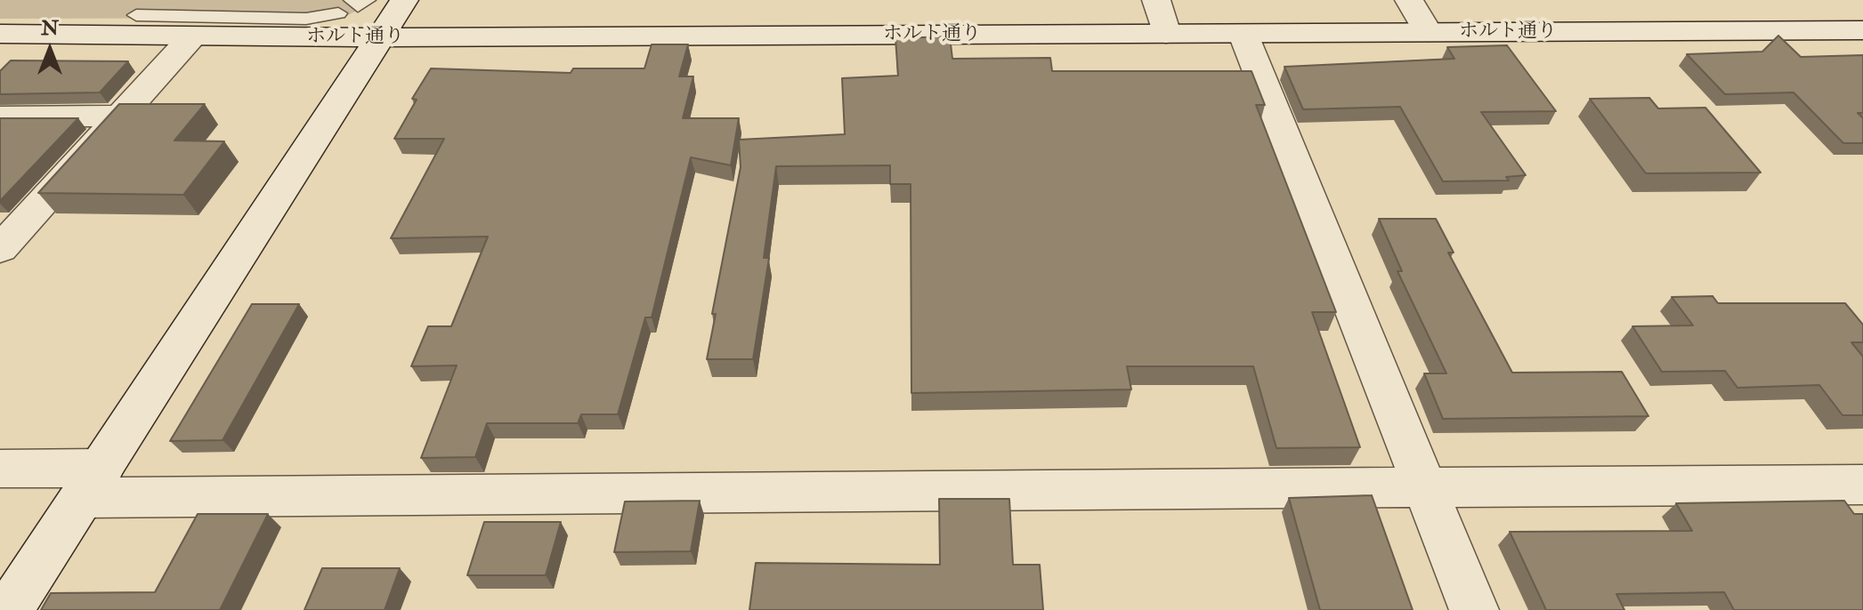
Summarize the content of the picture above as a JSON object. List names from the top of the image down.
{
  "streets": {
    "street": ["ホルト通り"]
  },
  "north": "top"
}
